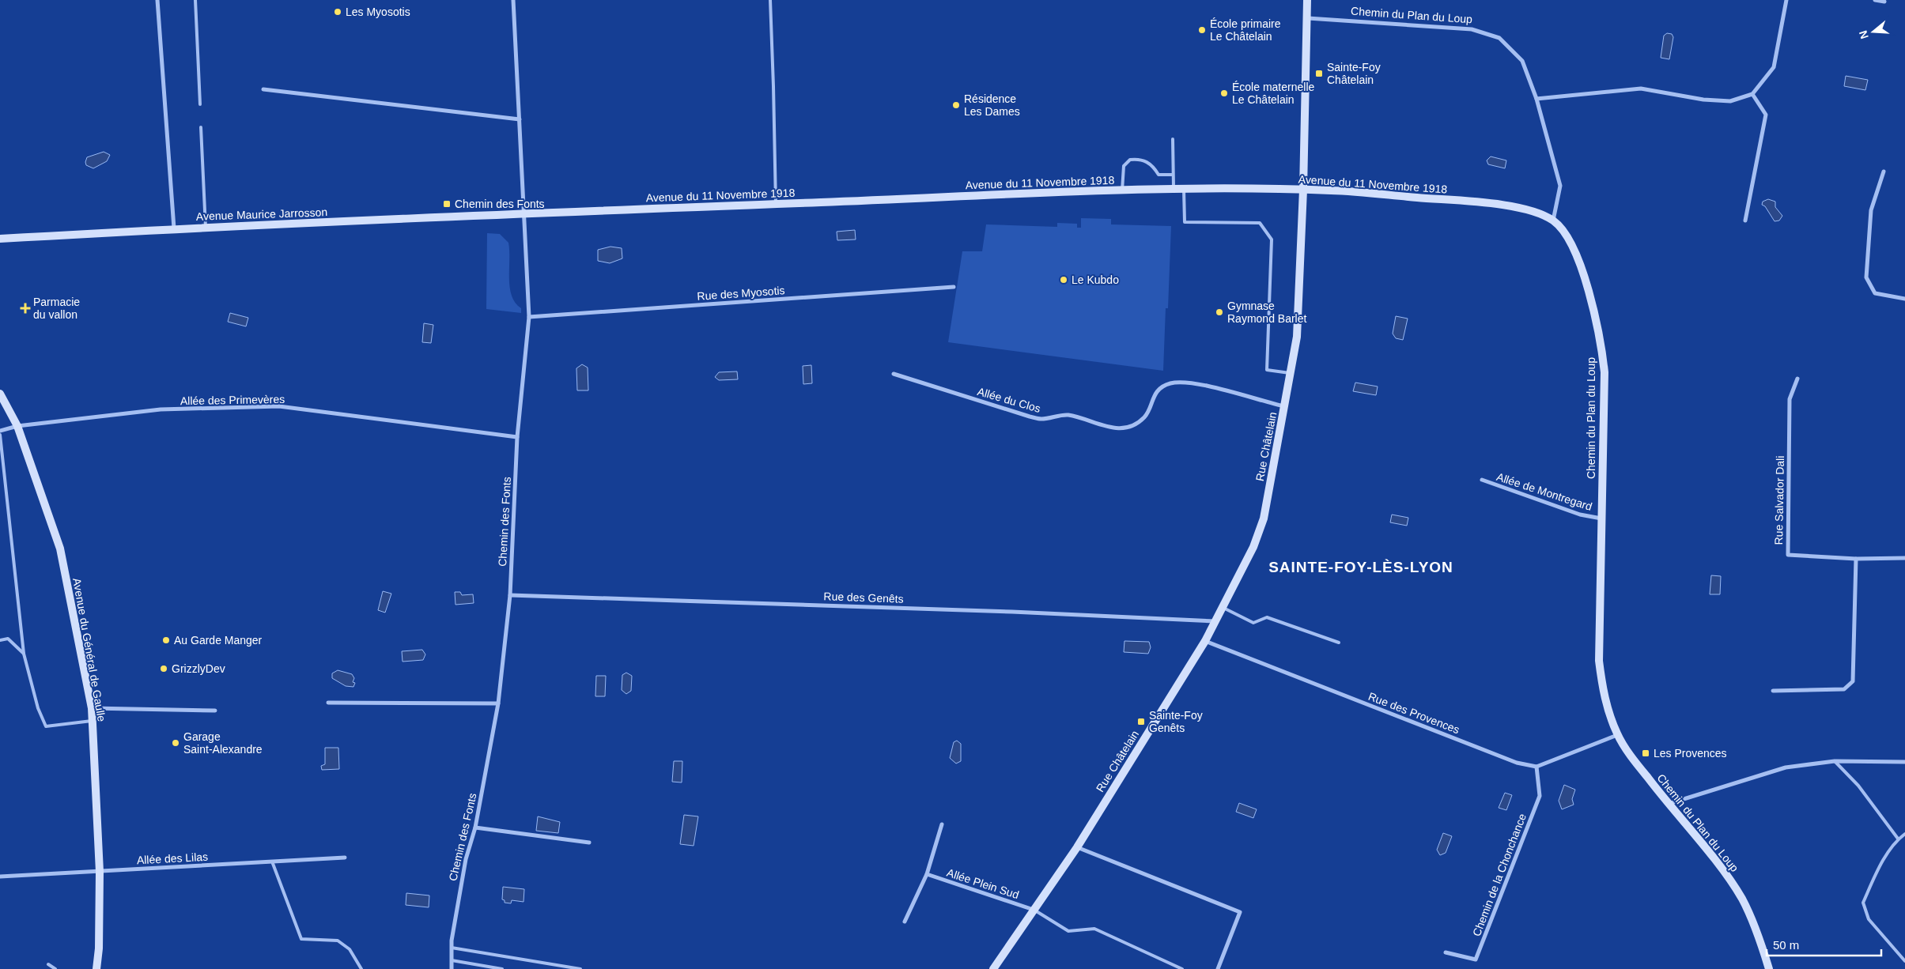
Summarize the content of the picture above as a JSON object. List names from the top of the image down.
{
  "streets": {
    "street": [
      "Chemin du Plan du Loup",
      "Avenue du 11 Novembre 1918",
      "Avenue Maurice Jarrosson",
      "Rue des Myosotis",
      "Allée des Primevères",
      "Allée du Clos",
      "Rue Châtelain",
      "Allée de Montregard",
      "Rue Salvador Dali",
      "Chemin des Fonts",
      "Rue des Genêts",
      "Avenue du Général de Gaulle",
      "Rue des Provences",
      "Allée des Lilas",
      "Chemin de la Chonchance",
      "Allée Plein Sud"
    ]
  },
  "crossings": [
    ["Chemin du Plan du Loup", "Avenue du 11 Novembre 1918"],
    ["Chemin du Plan du Loup", "Rue Châtelain"],
    ["Chemin du Plan du Loup", "Allée de Montregard"],
    ["Avenue du 11 Novembre 1918", "Avenue Maurice Jarrosson"],
    ["Avenue du 11 Novembre 1918", "Rue Châtelain"],
    ["Avenue du 11 Novembre 1918", "Chemin des Fonts"],
    ["Avenue Maurice Jarrosson", "Chemin des Fonts"],
    ["Rue des Myosotis", "Chemin des Fonts"],
    ["Allée des Primevères", "Chemin des Fonts"],
    ["Allée des Primevères", "Avenue du Général de Gaulle"],
    ["Allée du Clos", "Rue Châtelain"],
    ["Rue Châtelain", "Rue des Genêts"],
    ["Rue Châtelain", "Rue des Provences"],
    ["Rue Châtelain", "Allée Plein Sud"],
    ["Chemin des Fonts", "Rue des Genêts"],
    ["Avenue du Général de Gaulle", "Allée des Lilas"],
    ["Rue des Provences", "Chemin de la Chonchance"]
  ],
  "districts": ["SAINTE-FOY-LÈS-LYON"],
  "places": {
    "other": [
      "Les Myosotis",
      "École primaire Le Châtelain",
      "École maternelle Le Châtelain",
      "Résidence Les Dames",
      "Le Kubdo",
      "Gymnase Raymond Barlet",
      "Au Garde Manger",
      "GrizzlyDev",
      "Garage Saint-Alexandre"
    ],
    "transit": [
      "Sainte-Foy Châtelain",
      "Chemin des Fonts",
      "Sainte-Foy Genêts",
      "Les Provences"
    ],
    "health": ["Parmacie du vallon"]
  },
  "scale_bar": "50 m",
  "north": "left"
}
